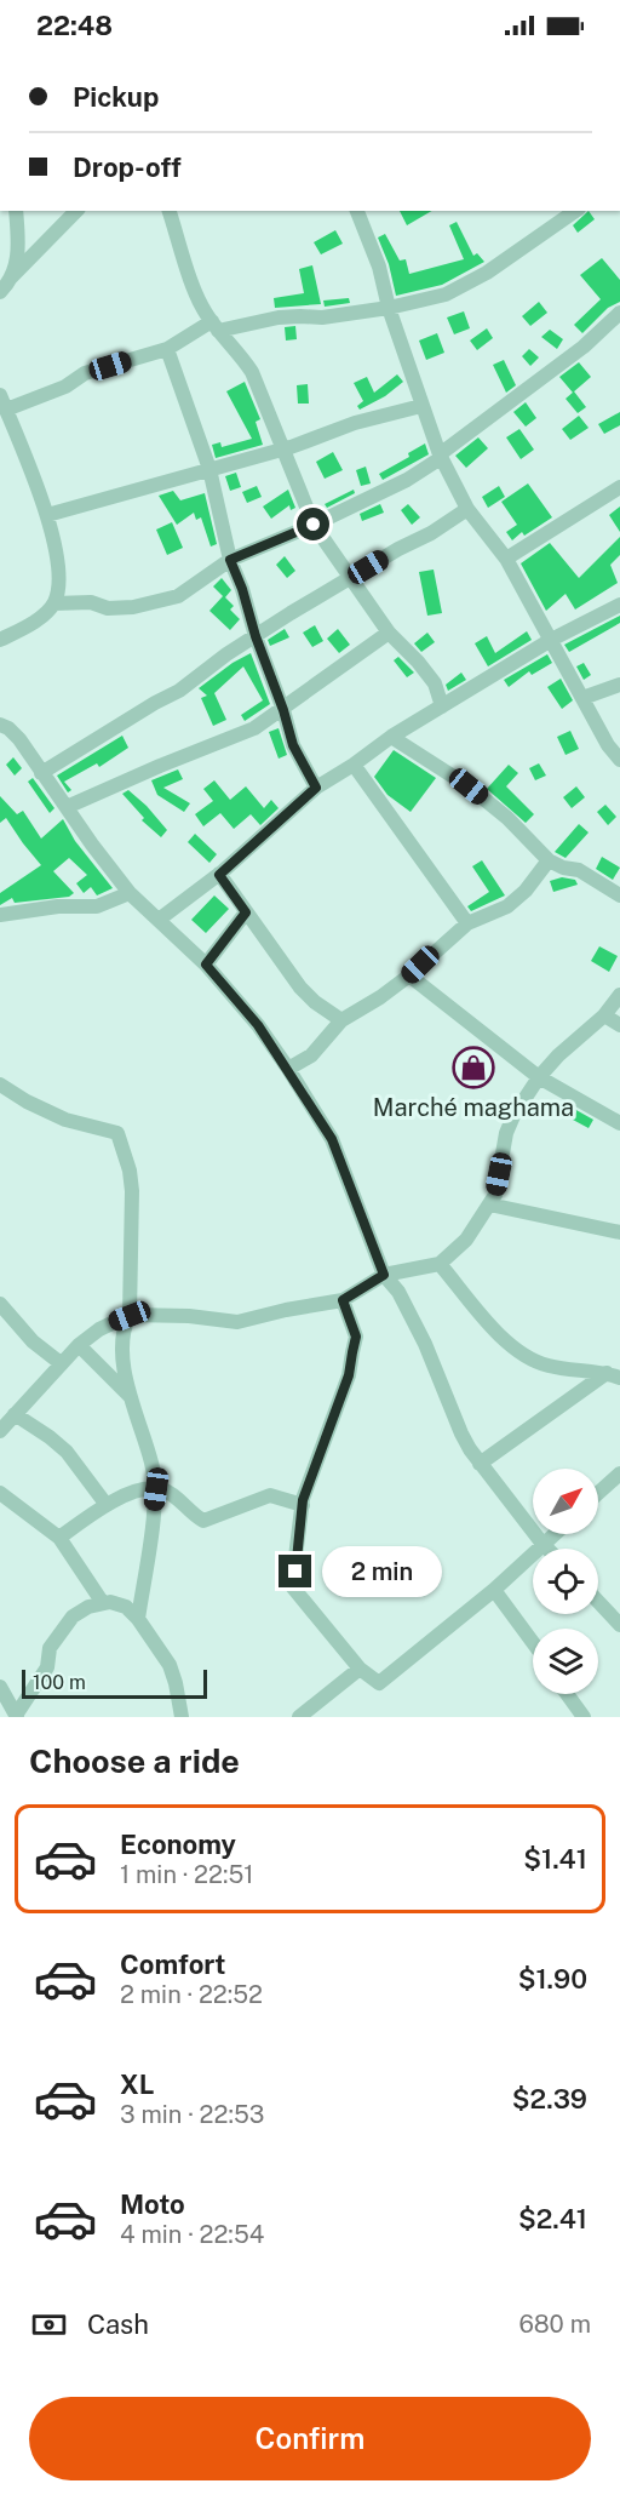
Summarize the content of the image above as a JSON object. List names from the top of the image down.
{
  "places": {
    "shop": ["Marché maghama"]
  },
  "scale_bar": "100 m",
  "north": "top right",
  "page": {
    "status": "22:48",
    "banner": ["Pickup", "Drop-off"],
    "bubble": "2 min",
    "scale": "100 m",
    "heading": "Choose a ride",
    "list": [
      {
        "name": "Economy",
        "note": "1 min · 22:51",
        "value": "$1.41"
      },
      {
        "name": "Comfort",
        "note": "2 min · 22:52",
        "value": "$1.90"
      },
      {
        "name": "XL",
        "note": "3 min · 22:53",
        "value": "$2.39"
      },
      {
        "name": "Moto",
        "note": "4 min · 22:54",
        "value": "$2.41"
      }
    ],
    "pay": ["Cash", "680 m"],
    "buttons": "Confirm"
  }
}
